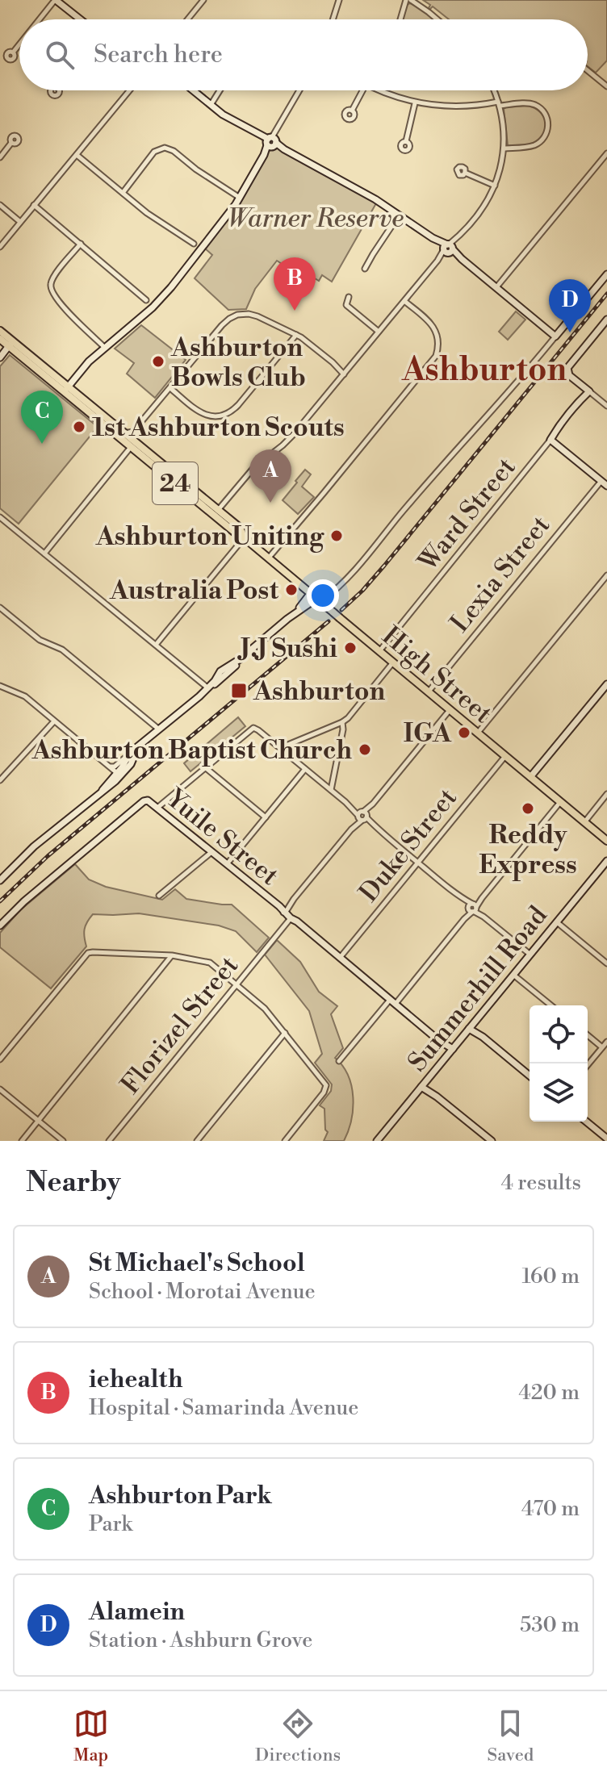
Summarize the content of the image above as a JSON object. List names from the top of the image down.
{
  "streets": {
    "main road": ["24", "High Street"],
    "street": [
      "Ward Street",
      "Lexia Street",
      "Yuile Street",
      "Duke Street",
      "Summerhill Road",
      "Florizel Street"
    ]
  },
  "crossings": [
    ["Ward Street", "High Street"],
    ["Lexia Street", "High Street"],
    ["High Street", "Duke Street"],
    ["Yuile Street", "Duke Street"],
    ["Yuile Street", "Summerhill Road"],
    ["Yuile Street", "Florizel Street"]
  ],
  "districts": ["Ashburton"],
  "parks": ["Warner Reserve"],
  "places": {
    "other": [
      "Ashburton Bowls Club",
      "1st Ashburton Scouts",
      "Ashburton Uniting",
      "Australia Post",
      "J.J Sushi",
      "IGA",
      "Ashburton Baptist Church",
      "Reddy Express"
    ],
    "transit": ["Ashburton"]
  },
  "page": {
    "search": "Search here",
    "pins": [
      "B",
      "D",
      "C",
      "A"
    ],
    "heading": ["Nearby", "4 results"],
    "list": [
      {
        "mark": "A",
        "name": "St Michael's School",
        "note": "School · Morotai Avenue",
        "value": "160 m"
      },
      {
        "mark": "B",
        "name": "iehealth",
        "note": "Hospital · Samarinda Avenue",
        "value": "420 m"
      },
      {
        "mark": "C",
        "name": "Ashburton Park",
        "note": "Park",
        "value": "470 m"
      },
      {
        "mark": "D",
        "name": "Alamein",
        "note": "Station · Ashburn Grove",
        "value": "530 m"
      }
    ],
    "nav": ["Map", "Directions", "Saved"]
  }
}
